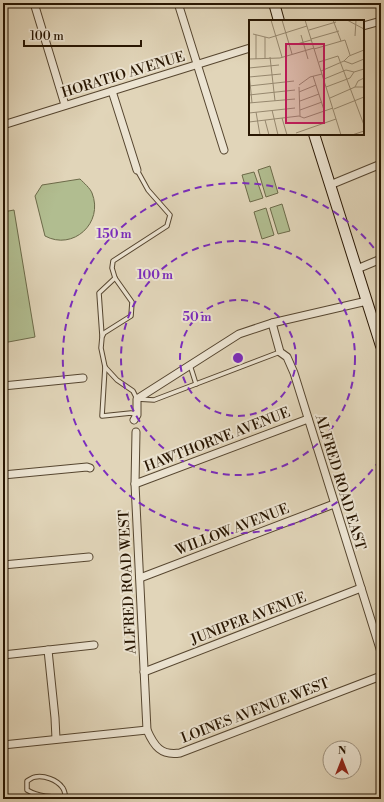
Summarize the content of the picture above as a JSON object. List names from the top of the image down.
{
  "streets": {
    "street": [
      "HORATIO AVENUE",
      "HAWTHORNE AVENUE",
      "ALFRED ROAD EAST",
      "WILLOW AVENUE",
      "ALFRED ROAD WEST",
      "JUNIPER AVENUE",
      "LOINES AVENUE WEST"
    ]
  },
  "crossings": [
    ["HAWTHORNE AVENUE", "ALFRED ROAD EAST"],
    ["HAWTHORNE AVENUE", "ALFRED ROAD WEST"],
    ["ALFRED ROAD EAST", "WILLOW AVENUE"],
    ["ALFRED ROAD EAST", "JUNIPER AVENUE"],
    ["WILLOW AVENUE", "ALFRED ROAD WEST"],
    ["ALFRED ROAD WEST", "JUNIPER AVENUE"],
    ["ALFRED ROAD WEST", "LOINES AVENUE WEST"]
  ],
  "scale_bar": "100 m",
  "north": "top",
  "rings": ["150 m", "100 m", "50 m"]
}
